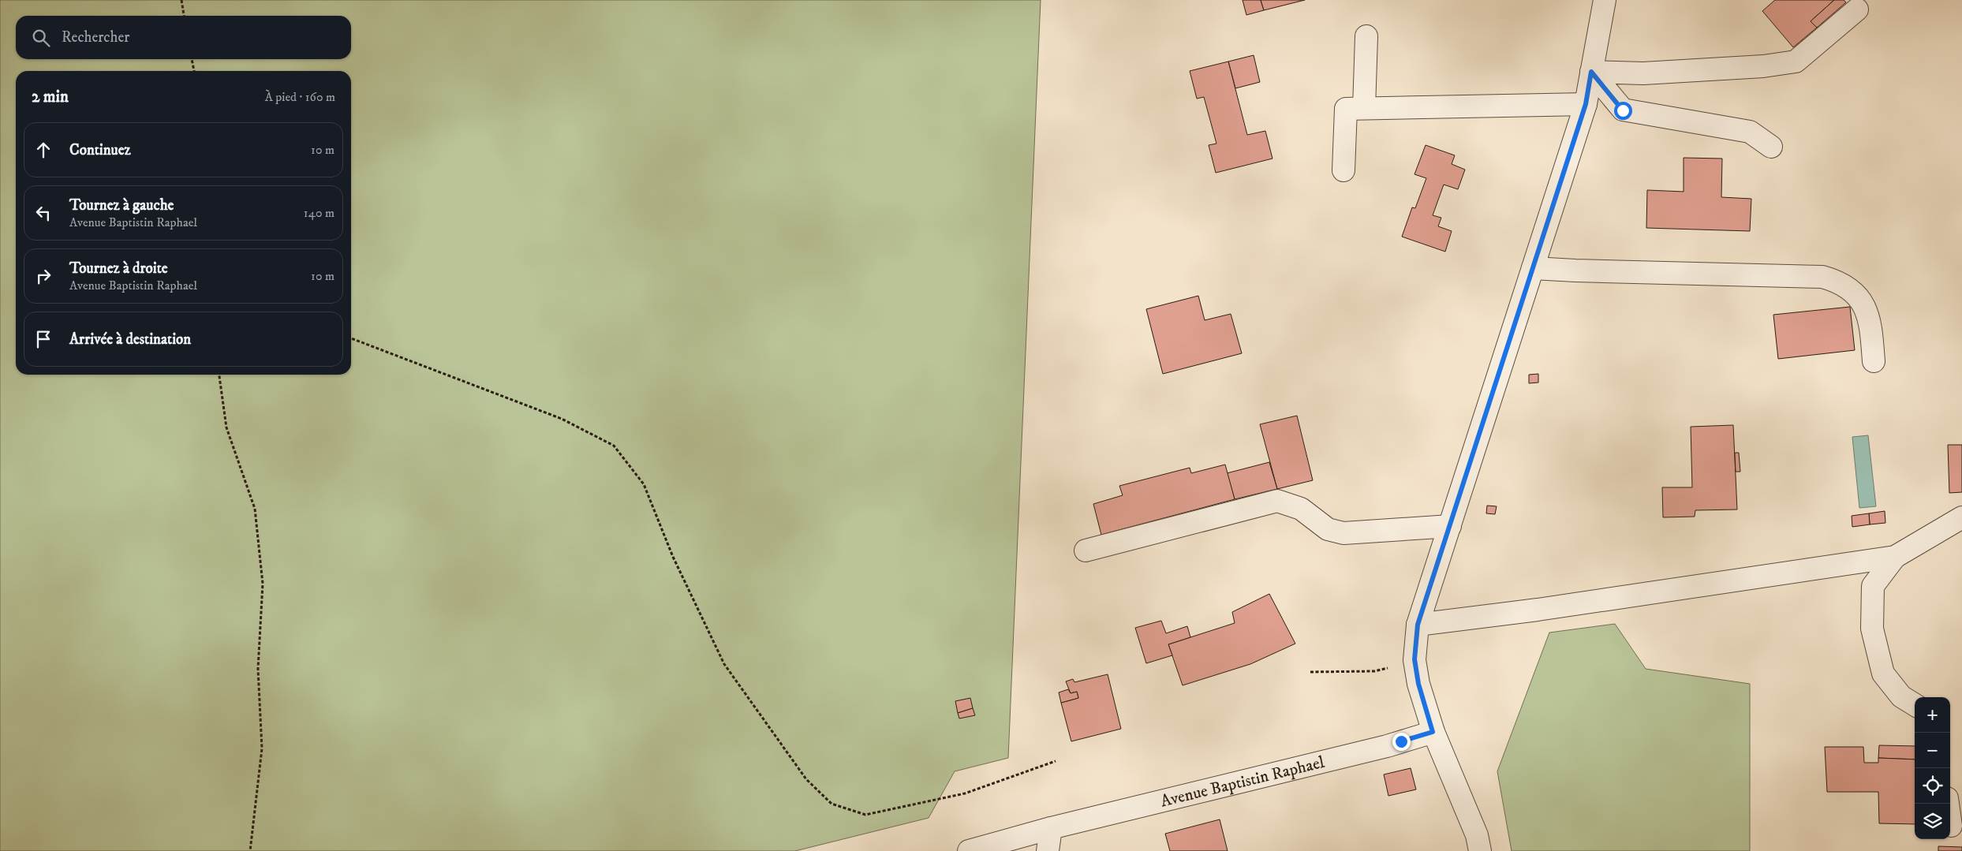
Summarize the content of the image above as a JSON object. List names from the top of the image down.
{
  "streets": {
    "street": ["Avenue Baptistin Raphael"]
  },
  "page": {
    "search": "Rechercher",
    "heading": ["2 min", "À pied · 160 m"],
    "list": [
      ["Continuez", "10 m"],
      ["Tournez à gauche", "Avenue Baptistin Raphael", "140 m"],
      ["Tournez à droite", "Avenue Baptistin Raphael", "10 m"],
      "Arrivée à destination"
    ],
    "map_buttons": ["+", "−"]
  }
}
